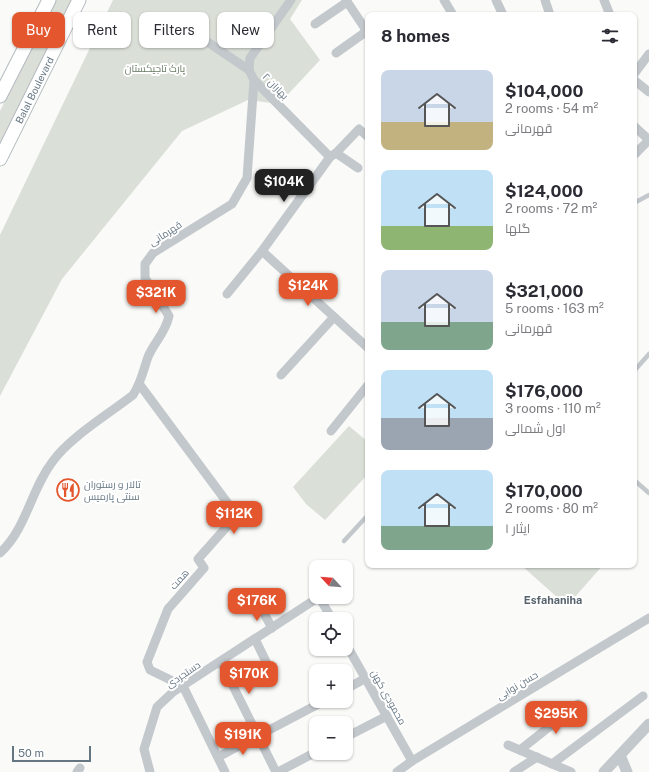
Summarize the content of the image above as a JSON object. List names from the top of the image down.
{
  "streets": {
    "main road": ["Balal Boulevard"],
    "street": [
      "بهاران ۲",
      "قهرمانی",
      "همت",
      "دستجردی",
      "حسن نوابی",
      "محمودی کهن"
    ]
  },
  "crossings": [
    ["بهاران ۲", "قهرمانی"],
    ["قهرمانی", "همت"],
    ["همت", "دستجردی"],
    ["حسن نوابی", "محمودی کهن"]
  ],
  "districts": ["Esfahaniha"],
  "parks": ["پارک تاجیکستان"],
  "places": {
    "restaurant": ["تالار و رستوران سنتی پارمیس"]
  },
  "scale_bar": "50 m",
  "north": "top left",
  "page": {
    "chip": [
      "Buy",
      "Rent",
      "Filters",
      "New"
    ],
    "heading": "8 homes",
    "list": [
      {
        "name": "$104,000",
        "note": "2 rooms · 54 m² · قهرمانی"
      },
      {
        "name": "$124,000",
        "note": "2 rooms · 72 m² · گلها"
      },
      {
        "name": "$321,000",
        "note": "5 rooms · 163 m² · قهرمانی"
      },
      {
        "name": "$176,000",
        "note": "3 rooms · 110 m² · اول شمالی"
      },
      {
        "name": "$170,000",
        "note": "2 rooms · 80 m² · ۱ ایثار"
      }
    ],
    "price": [
      "$104K",
      "$124K",
      "$321K",
      "$112K",
      "$176K",
      "$170K",
      "$295K",
      "$191K"
    ],
    "map_buttons": ["+", "−"],
    "scale": "50 m"
  }
}
